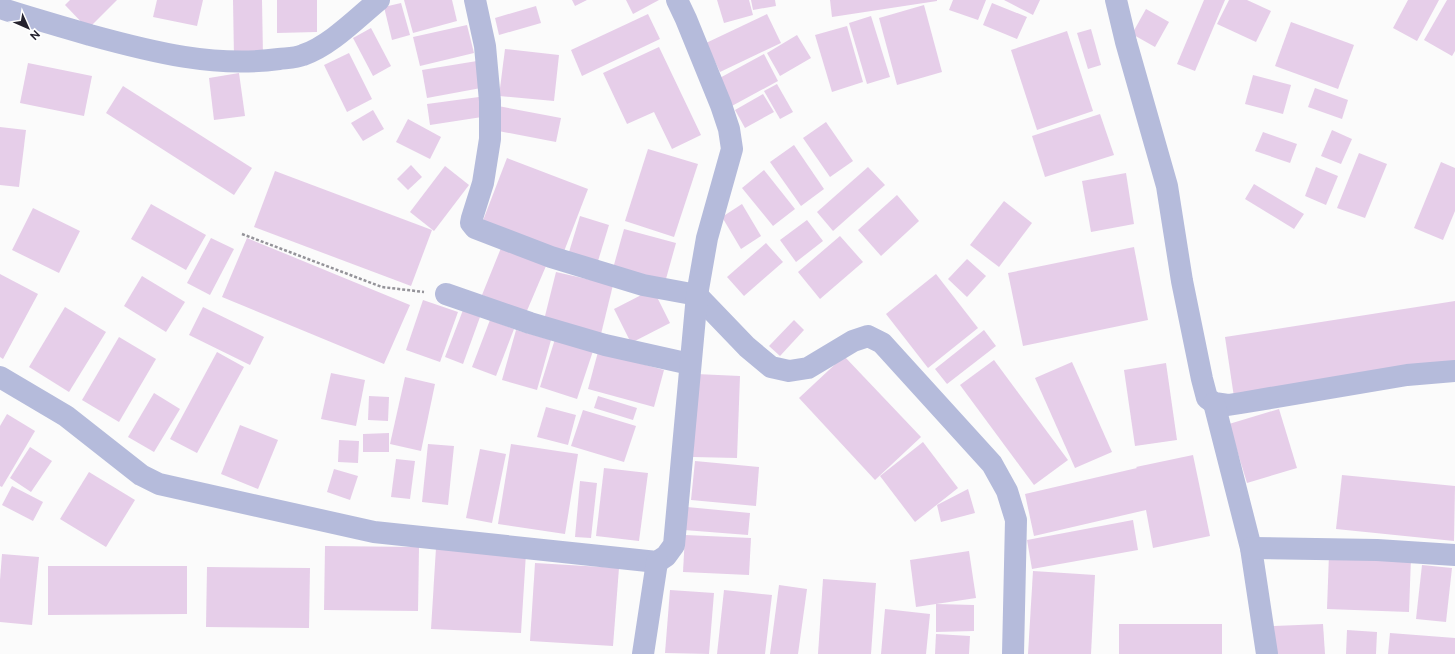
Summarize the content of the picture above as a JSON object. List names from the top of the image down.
{
  "north": "bottom right"
}
